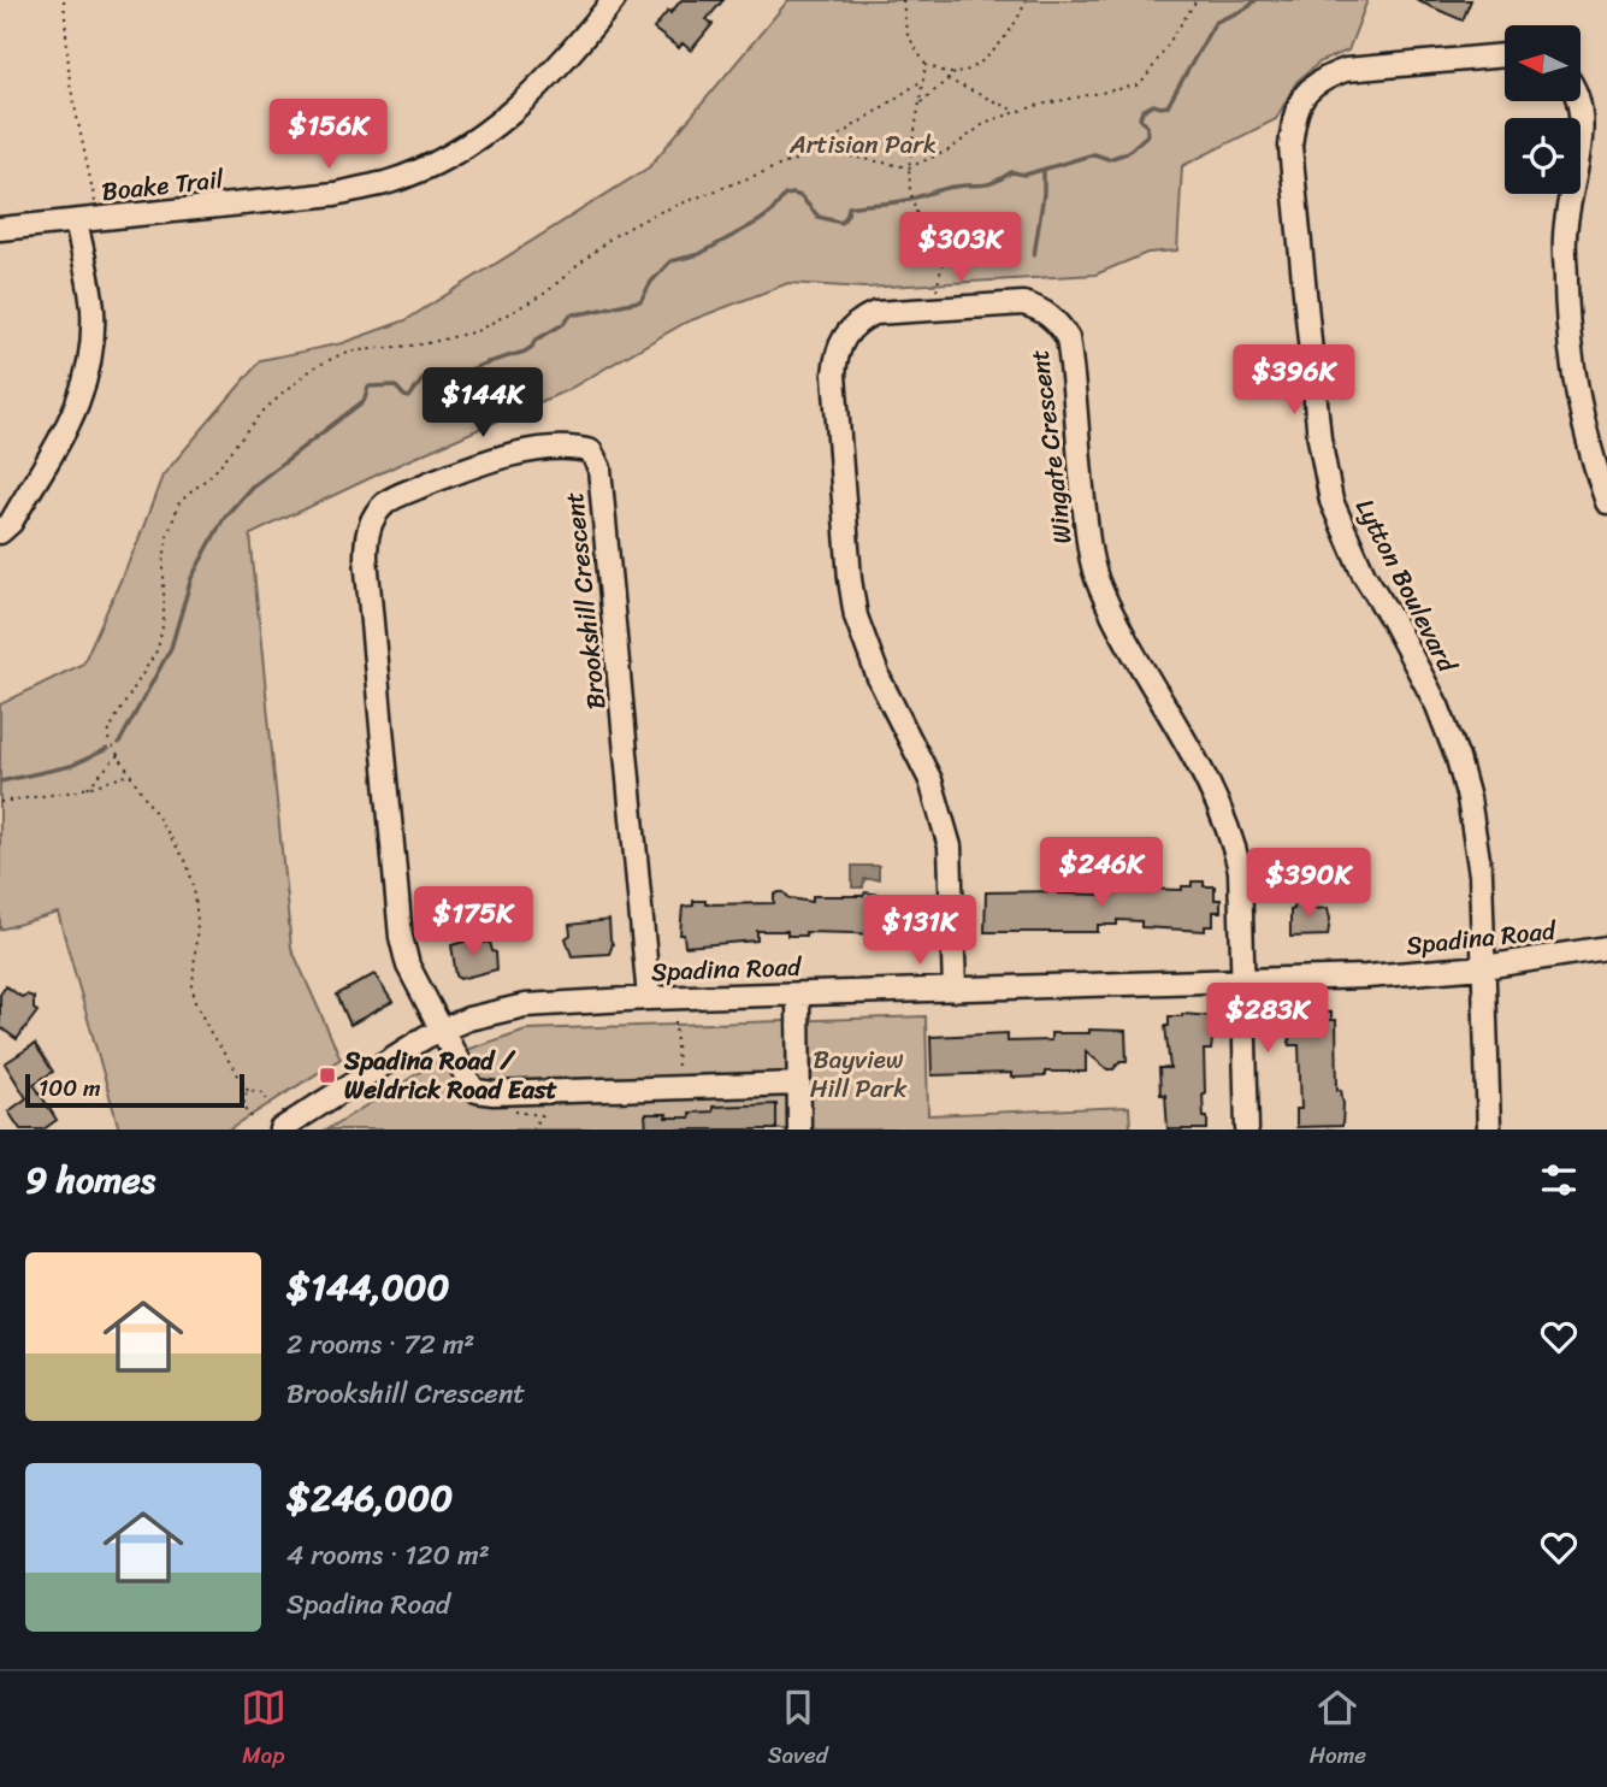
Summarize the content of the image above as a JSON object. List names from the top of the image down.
{
  "streets": {
    "street": [
      "Boake Trail",
      "Wingate Crescent",
      "Lytton Boulevard",
      "Brookshill Crescent",
      "Spadina Road"
    ]
  },
  "crossings": [
    ["Wingate Crescent", "Spadina Road"],
    ["Lytton Boulevard", "Spadina Road"],
    ["Brookshill Crescent", "Spadina Road"]
  ],
  "parks": ["Artisian Park", "Bayview Hill Park"],
  "places": {
    "transit": ["Spadina Road / Weldrick Road East"]
  },
  "scale_bar": "100 m",
  "north": "left",
  "page": {
    "price": [
      "$156K",
      "$303K",
      "$396K",
      "$144K",
      "$246K",
      "$390K",
      "$175K",
      "$131K",
      "$283K"
    ],
    "scale": "100 m",
    "heading": "9 homes",
    "list": [
      {
        "name": "$144,000",
        "note": "2 rooms · 72 m² · Brookshill Crescent"
      },
      {
        "name": "$246,000",
        "note": "4 rooms · 120 m² · Spadina Road"
      }
    ],
    "tabs": ["Map", "Saved", "Home"]
  }
}
